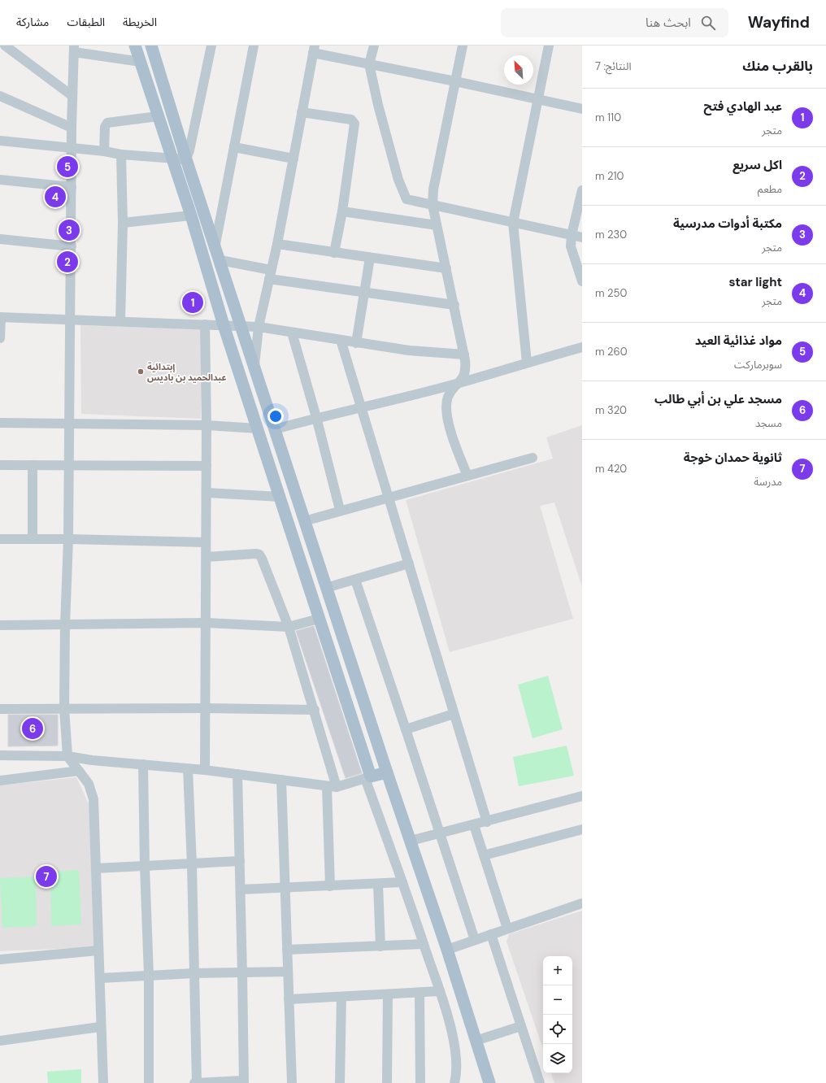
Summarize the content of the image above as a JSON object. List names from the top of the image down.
{
  "places": ["إبتدائية عبدالحميد بن باديس"],
  "north": "top left",
  "page": {
    "header": "Wayfind",
    "search": "ابحث هنا",
    "nav": ["الخريطة", "الطبقات", "مشاركة"],
    "heading": ["بالقرب منك", "النتائج: 7"],
    "list": [
      {
        "mark": "1",
        "name": "عبد الهادي فتح",
        "note": "متجر",
        "value": "110 m"
      },
      {
        "mark": "2",
        "name": "اكل سريع",
        "note": "مطعم",
        "value": "210 m"
      },
      {
        "mark": "3",
        "name": "مكتبة أدوات مدرسية",
        "note": "متجر",
        "value": "230 m"
      },
      {
        "mark": "4",
        "name": "star light",
        "note": "متجر",
        "value": "250 m"
      },
      {
        "mark": "5",
        "name": "مواد غذائية العيد",
        "note": "سوبرماركت",
        "value": "260 m"
      },
      {
        "mark": "6",
        "name": "مسجد علي بن أبي طالب",
        "note": "مسجد",
        "value": "320 m"
      },
      {
        "mark": "7",
        "name": "ثانوية حمدان خوجة",
        "note": "مدرسة",
        "value": "420 m"
      }
    ],
    "pins": [
      "5",
      "4",
      "3",
      "2",
      "1",
      "6",
      "7"
    ],
    "map_buttons": ["+", "−"]
  }
}
